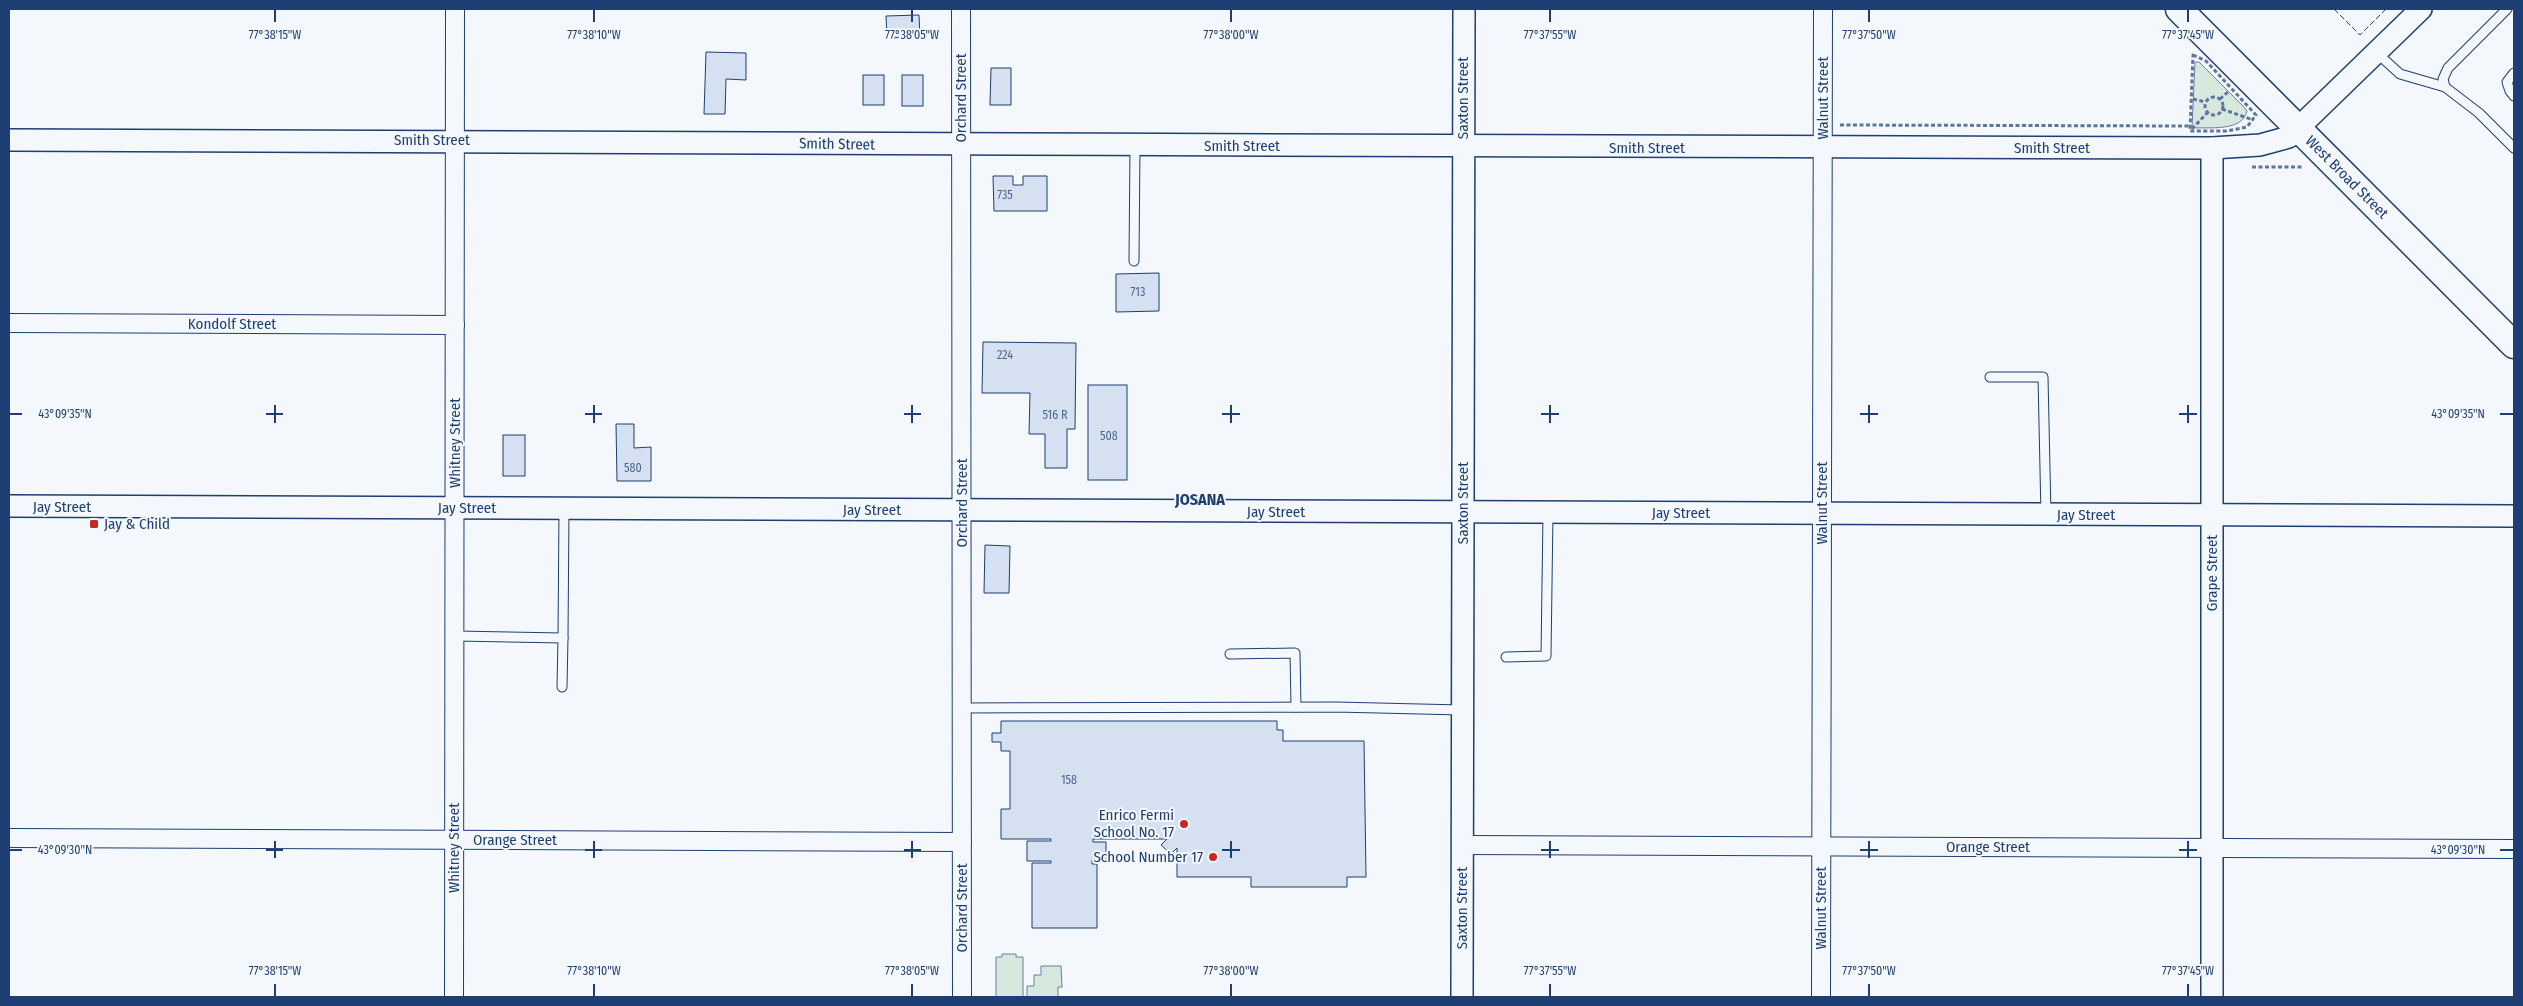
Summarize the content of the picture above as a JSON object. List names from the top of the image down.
{
  "streets": {
    "main road": ["West Broad Street"],
    "street": [
      "Orchard Street",
      "Saxton Street",
      "Walnut Street",
      "Smith Street",
      "Kondolf Street",
      "Whitney Street",
      "Jay Street",
      "Grape Street",
      "Orange Street"
    ]
  },
  "crossings": [
    ["Orchard Street", "Smith Street"],
    ["Orchard Street", "Jay Street"],
    ["Orchard Street", "Orange Street"],
    ["Saxton Street", "Smith Street"],
    ["Saxton Street", "Jay Street"],
    ["Saxton Street", "Orange Street"],
    ["Walnut Street", "Smith Street"],
    ["Walnut Street", "Jay Street"],
    ["Walnut Street", "Orange Street"],
    ["Smith Street", "West Broad Street"],
    ["Smith Street", "Whitney Street"],
    ["Smith Street", "Grape Street"],
    ["Kondolf Street", "Whitney Street"],
    ["Whitney Street", "Jay Street"],
    ["Whitney Street", "Orange Street"],
    ["Jay Street", "Grape Street"],
    ["Grape Street", "Orange Street"]
  ],
  "districts": ["JOSANA"],
  "places": {
    "transit": ["Jay & Child"],
    "other": ["Enrico Fermi School No. 17", "School Number 17"]
  },
  "house_numbers": [
    "735",
    "713",
    "224",
    "516 R",
    "508",
    "580",
    "158"
  ],
  "coordinates": [
    "77°38'15\"W",
    "77°38'10\"W",
    "77°38'05\"W",
    "77°38'00\"W",
    "77°37'55\"W",
    "77°37'50\"W",
    "77°37'45\"W",
    "43°09'35\"N",
    "43°09'30\"N"
  ]
}
